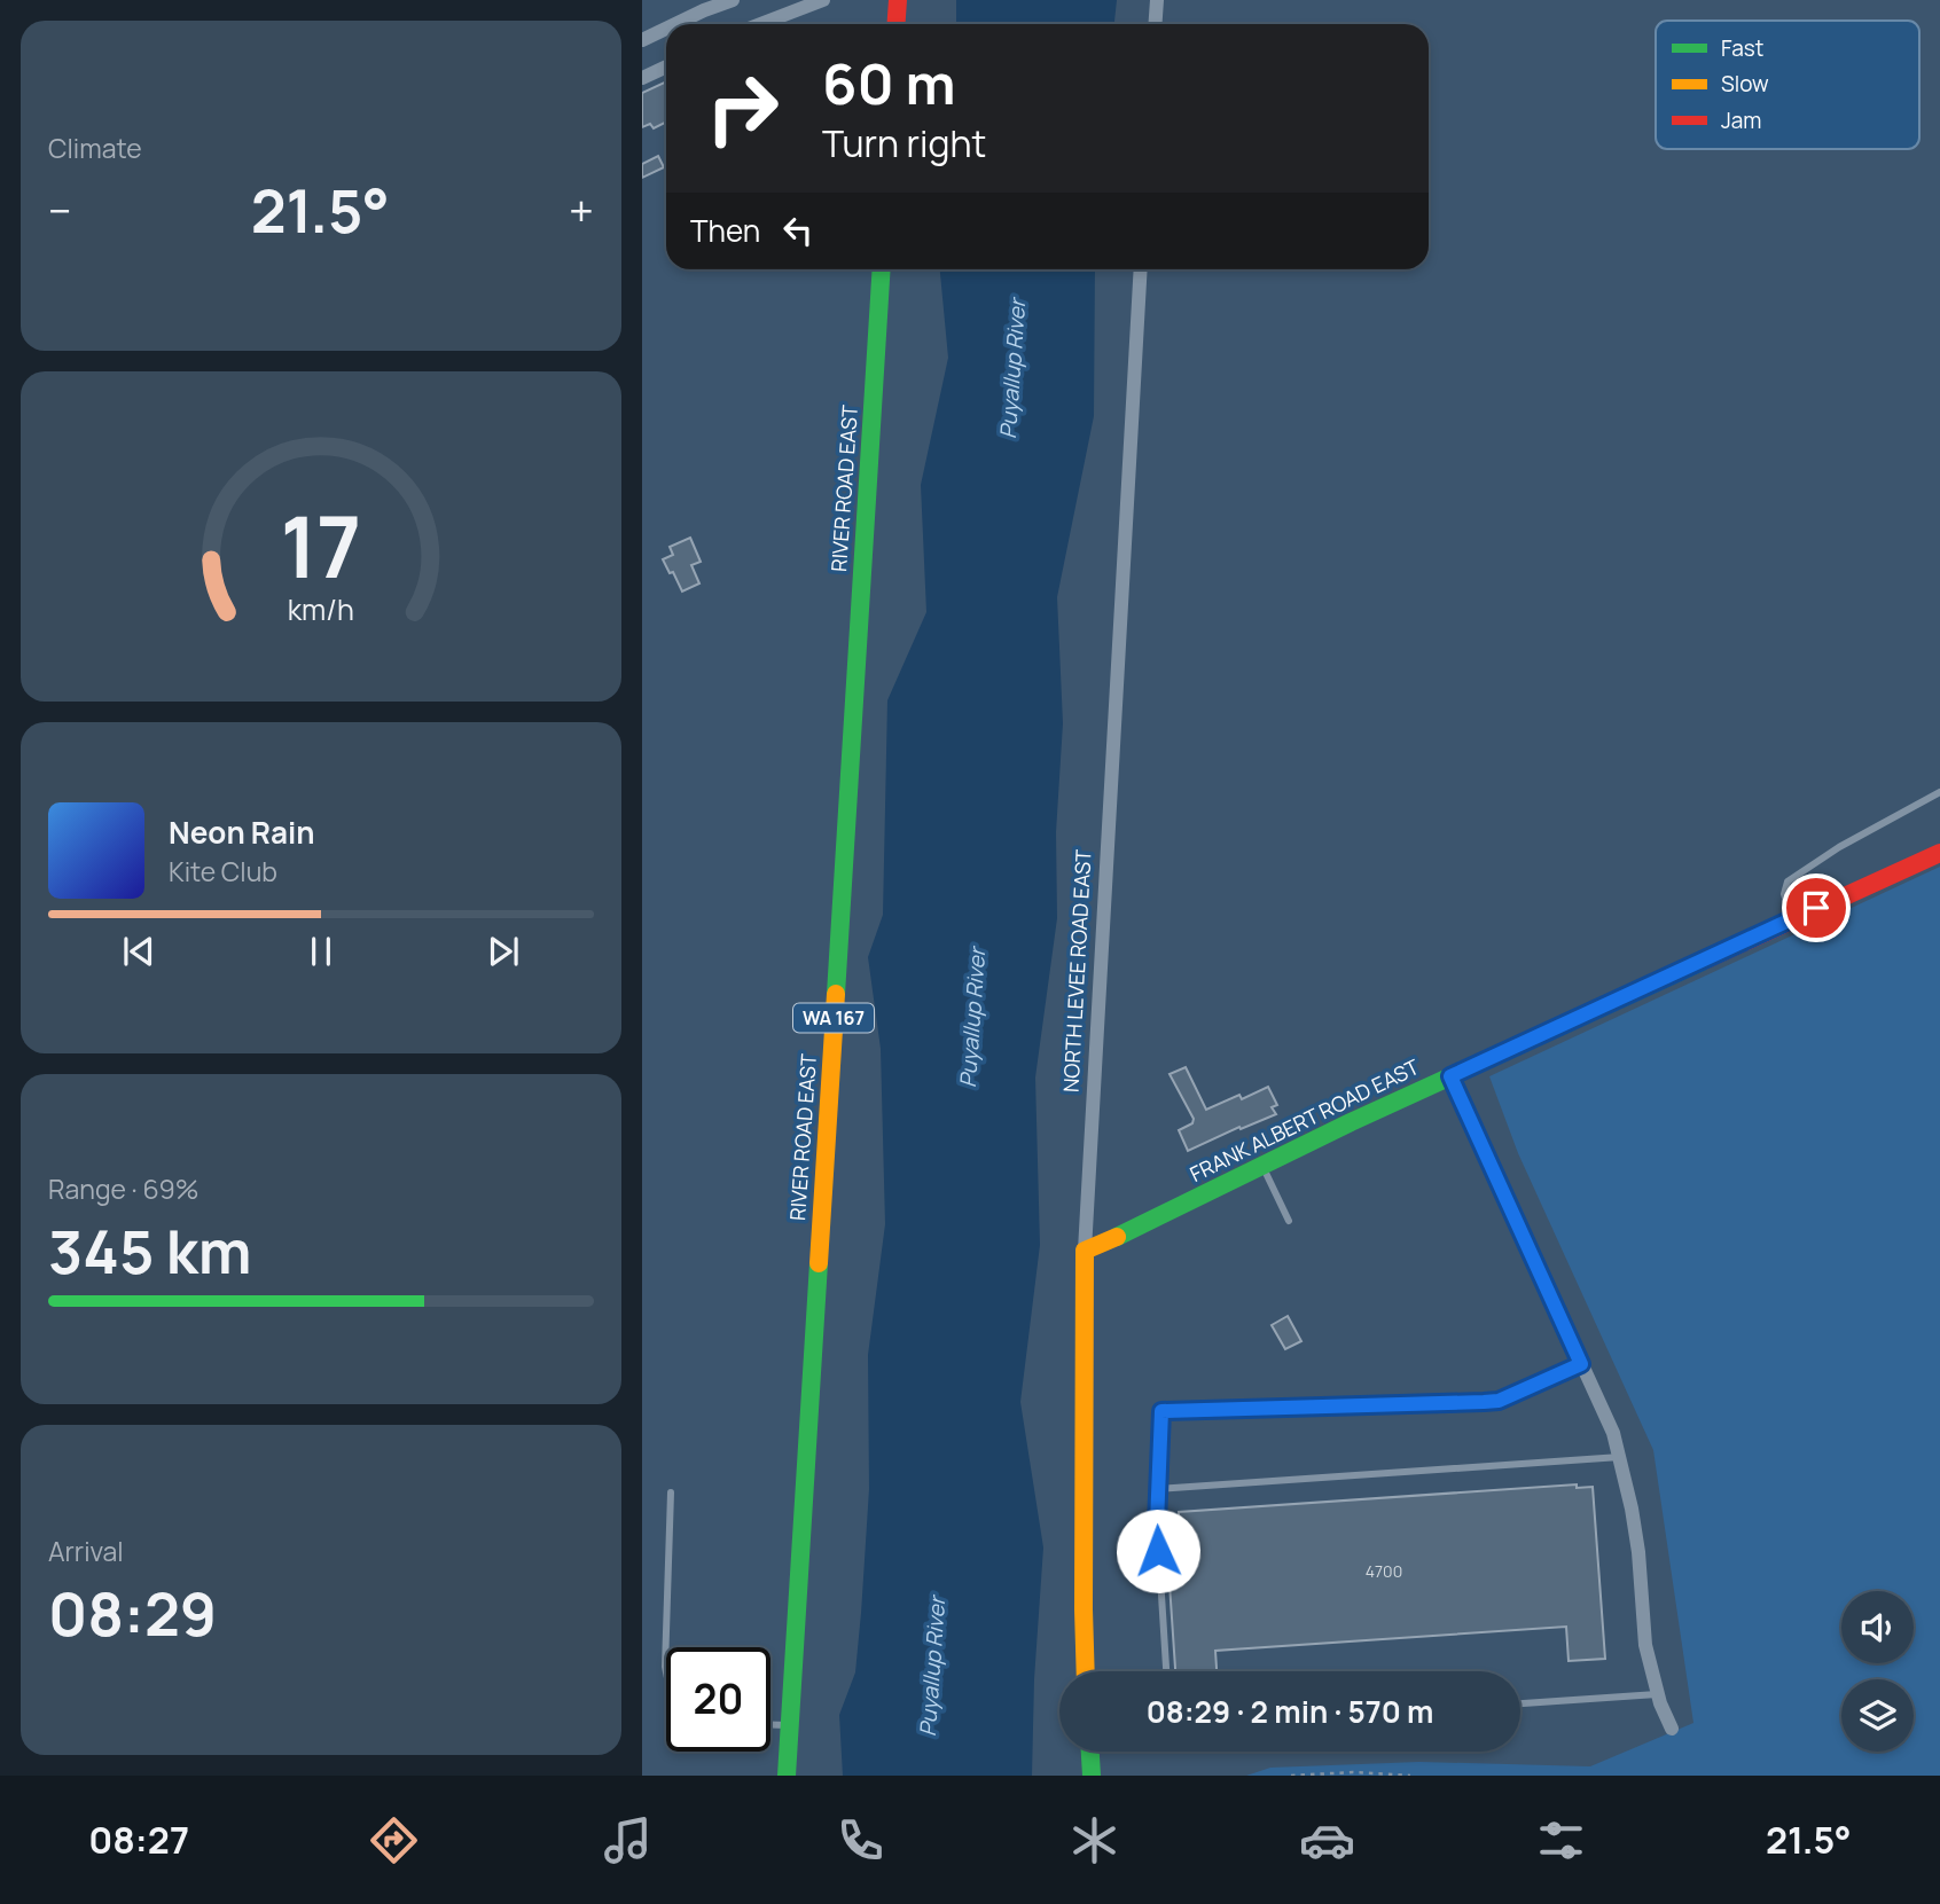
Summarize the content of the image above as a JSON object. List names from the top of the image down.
{
  "streets": {
    "main road": [
      "RIVER ROAD EAST",
      "NORTH LEVEE ROAD EAST",
      "WA 167",
      "FRANK ALBERT ROAD EAST"
    ]
  },
  "crossings": [
    ["NORTH LEVEE ROAD EAST", "FRANK ALBERT ROAD EAST"]
  ],
  "water": ["Puyallup River"],
  "house_numbers": ["4700"],
  "legend": ["Fast", "Slow", "Jam"],
  "page": {
    "tile": [
      "Climate",
      ["Range · 69%", "345 km"],
      ["Arrival", "08:29"]
    ],
    "turn": ["60 m", "Turn right"],
    "heat": ["−", "21.5°", "+"],
    "then": "Then",
    "song": ["Neon Rain", "Kite Club"],
    "limit": "20",
    "trip": "08:29 · 2 min · 570 m",
    "tabs": ["08:27", "21.5°"],
    "gauge": ["17", "km/h"]
  }
}
